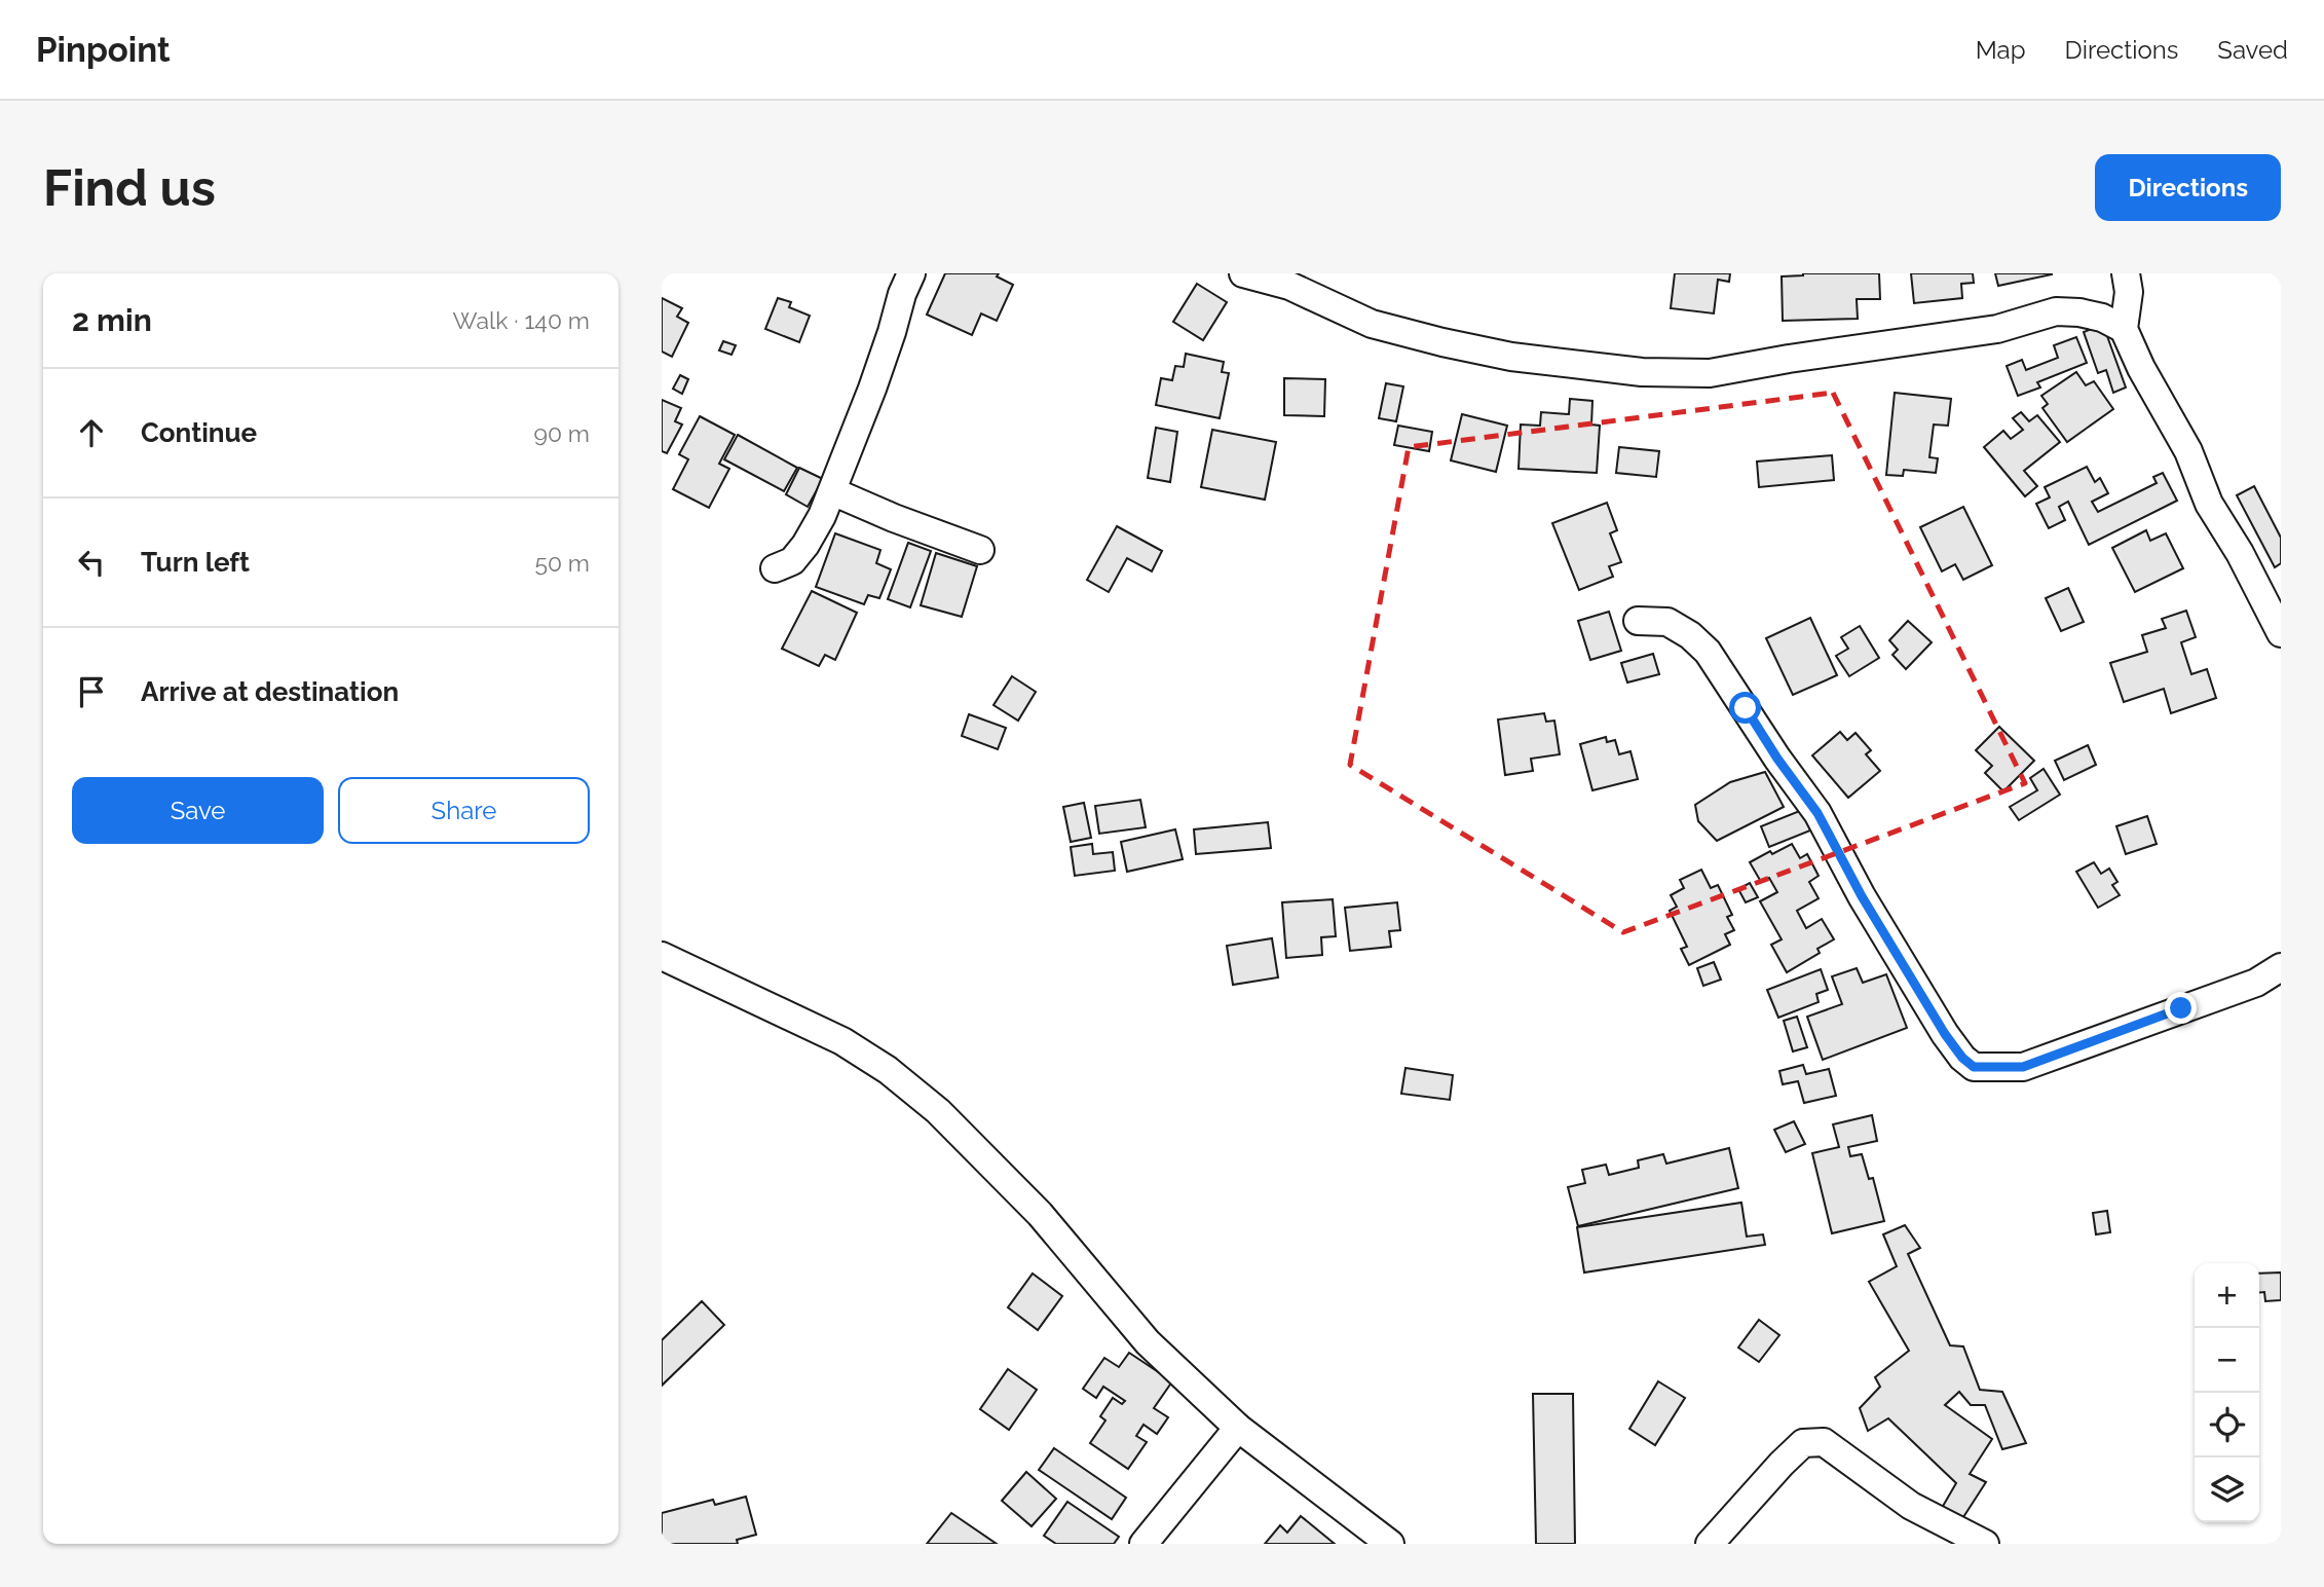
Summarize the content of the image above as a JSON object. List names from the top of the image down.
{
  "page": {
    "header": "Pinpoint",
    "nav": ["Map", "Directions", "Saved"],
    "buttons": [
      "Directions",
      ["Save", "Share"]
    ],
    "title": "Find us",
    "heading": ["2 min", "Walk · 140 m"],
    "list": [
      ["Continue", "90 m"],
      ["Turn left", "50 m"],
      "Arrive at destination"
    ],
    "map_buttons": ["+", "−"]
  }
}
